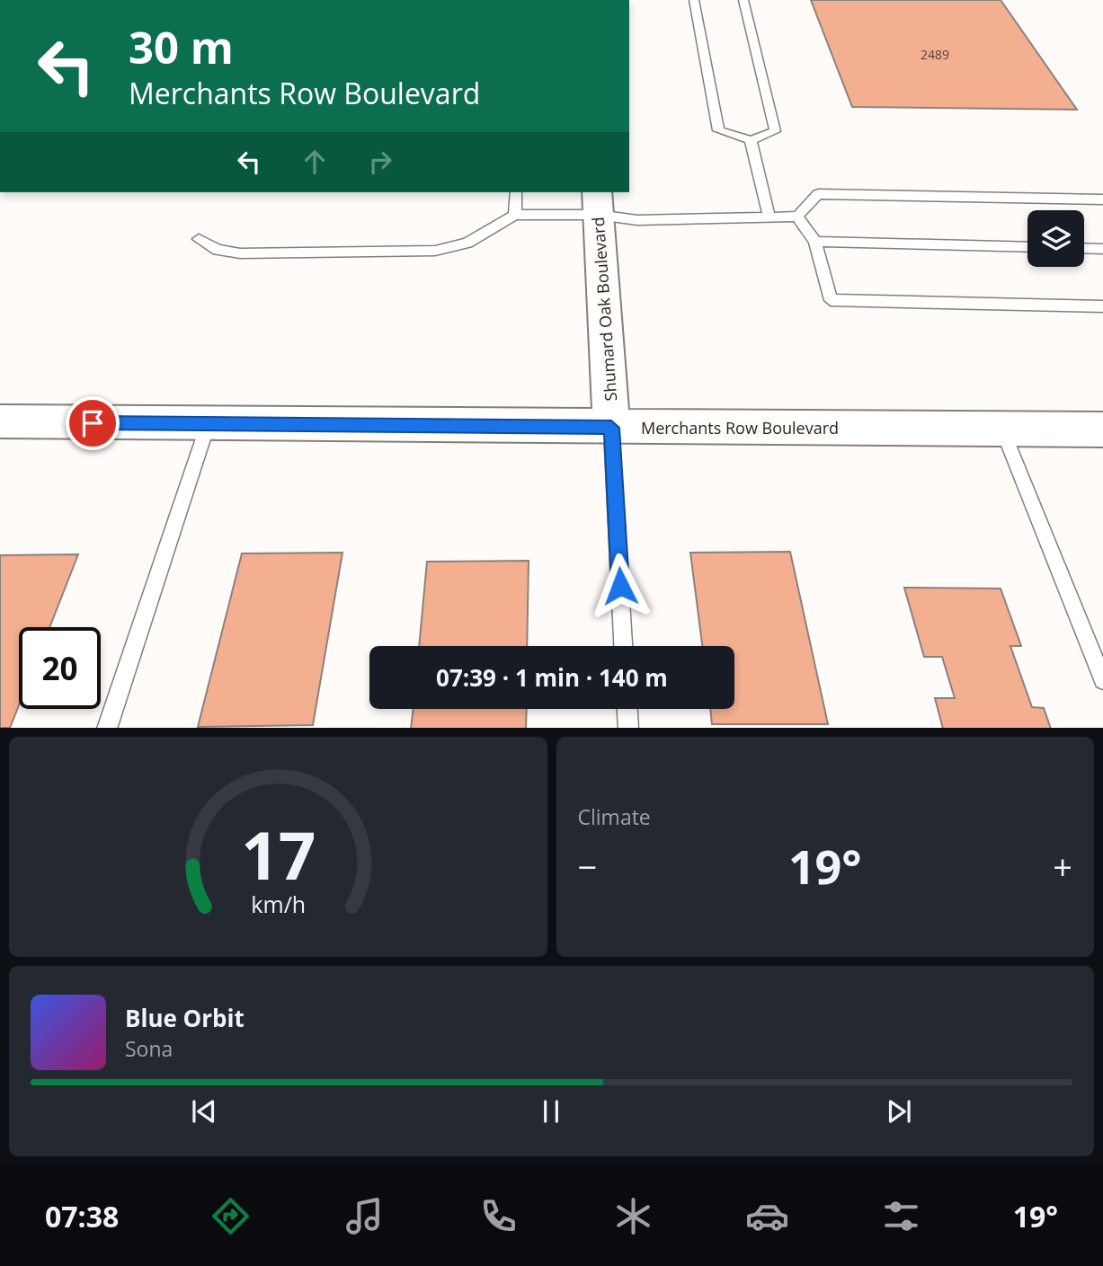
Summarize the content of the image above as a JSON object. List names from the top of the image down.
{
  "streets": {
    "street": ["Shumard Oak Boulevard", "Merchants Row Boulevard"]
  },
  "crossings": [
    ["Shumard Oak Boulevard", "Merchants Row Boulevard"]
  ],
  "house_numbers": ["2489"],
  "page": {
    "turn": ["30 m", "Merchants Row Boulevard"],
    "limit": "20",
    "trip": "07:39 · 1 min · 140 m",
    "tile": "Climate",
    "heat": ["−", "19°", "+"],
    "song": ["Blue Orbit", "Sona"],
    "tabs": ["07:38", "19°"],
    "gauge": ["17", "km/h"]
  }
}
